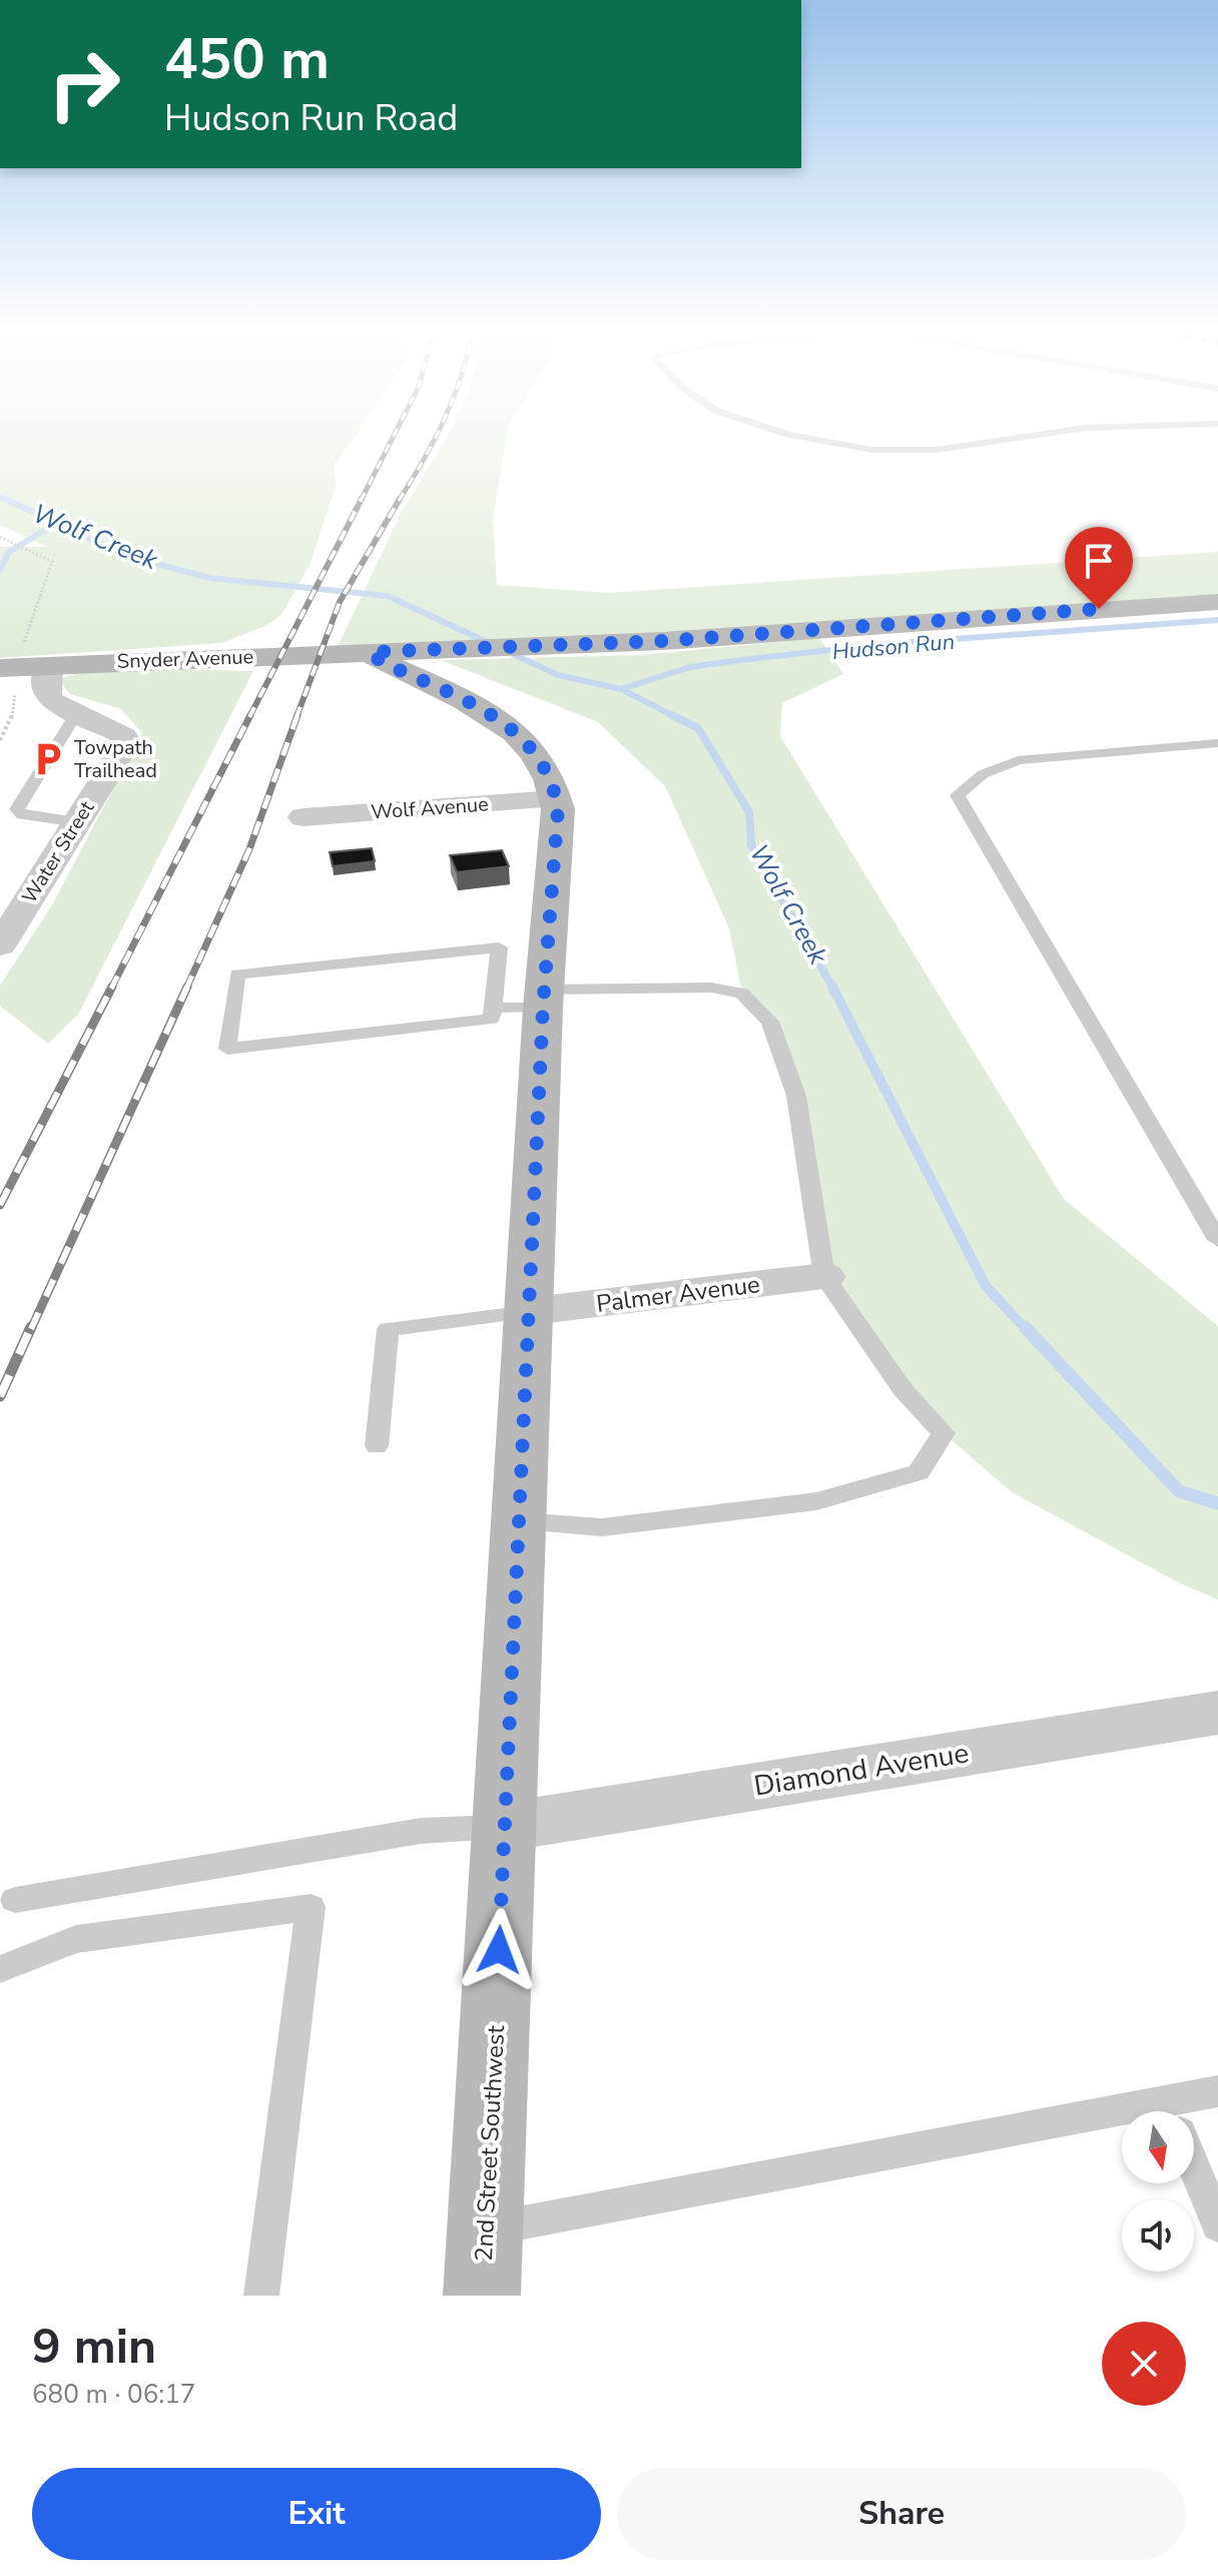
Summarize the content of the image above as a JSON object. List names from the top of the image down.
{
  "streets": {
    "street": [
      "Snyder Avenue",
      "Wolf Avenue",
      "Water Street",
      "Palmer Avenue",
      "Diamond Avenue",
      "2nd Street Southwest"
    ]
  },
  "crossings": [
    ["Snyder Avenue", "Water Street"],
    ["Snyder Avenue", "2nd Street Southwest"],
    ["Wolf Avenue", "2nd Street Southwest"],
    ["Palmer Avenue", "2nd Street Southwest"],
    ["Diamond Avenue", "2nd Street Southwest"]
  ],
  "water": ["Wolf Creek", "Hudson Run"],
  "places": {
    "parking": ["Towpath Trailhead"]
  },
  "north": "bottom",
  "page": {
    "turn": ["450 m", "Hudson Run Road"],
    "heading": ["9 min", "680 m · 06:17"],
    "buttons": ["Exit", "Share"]
  }
}
